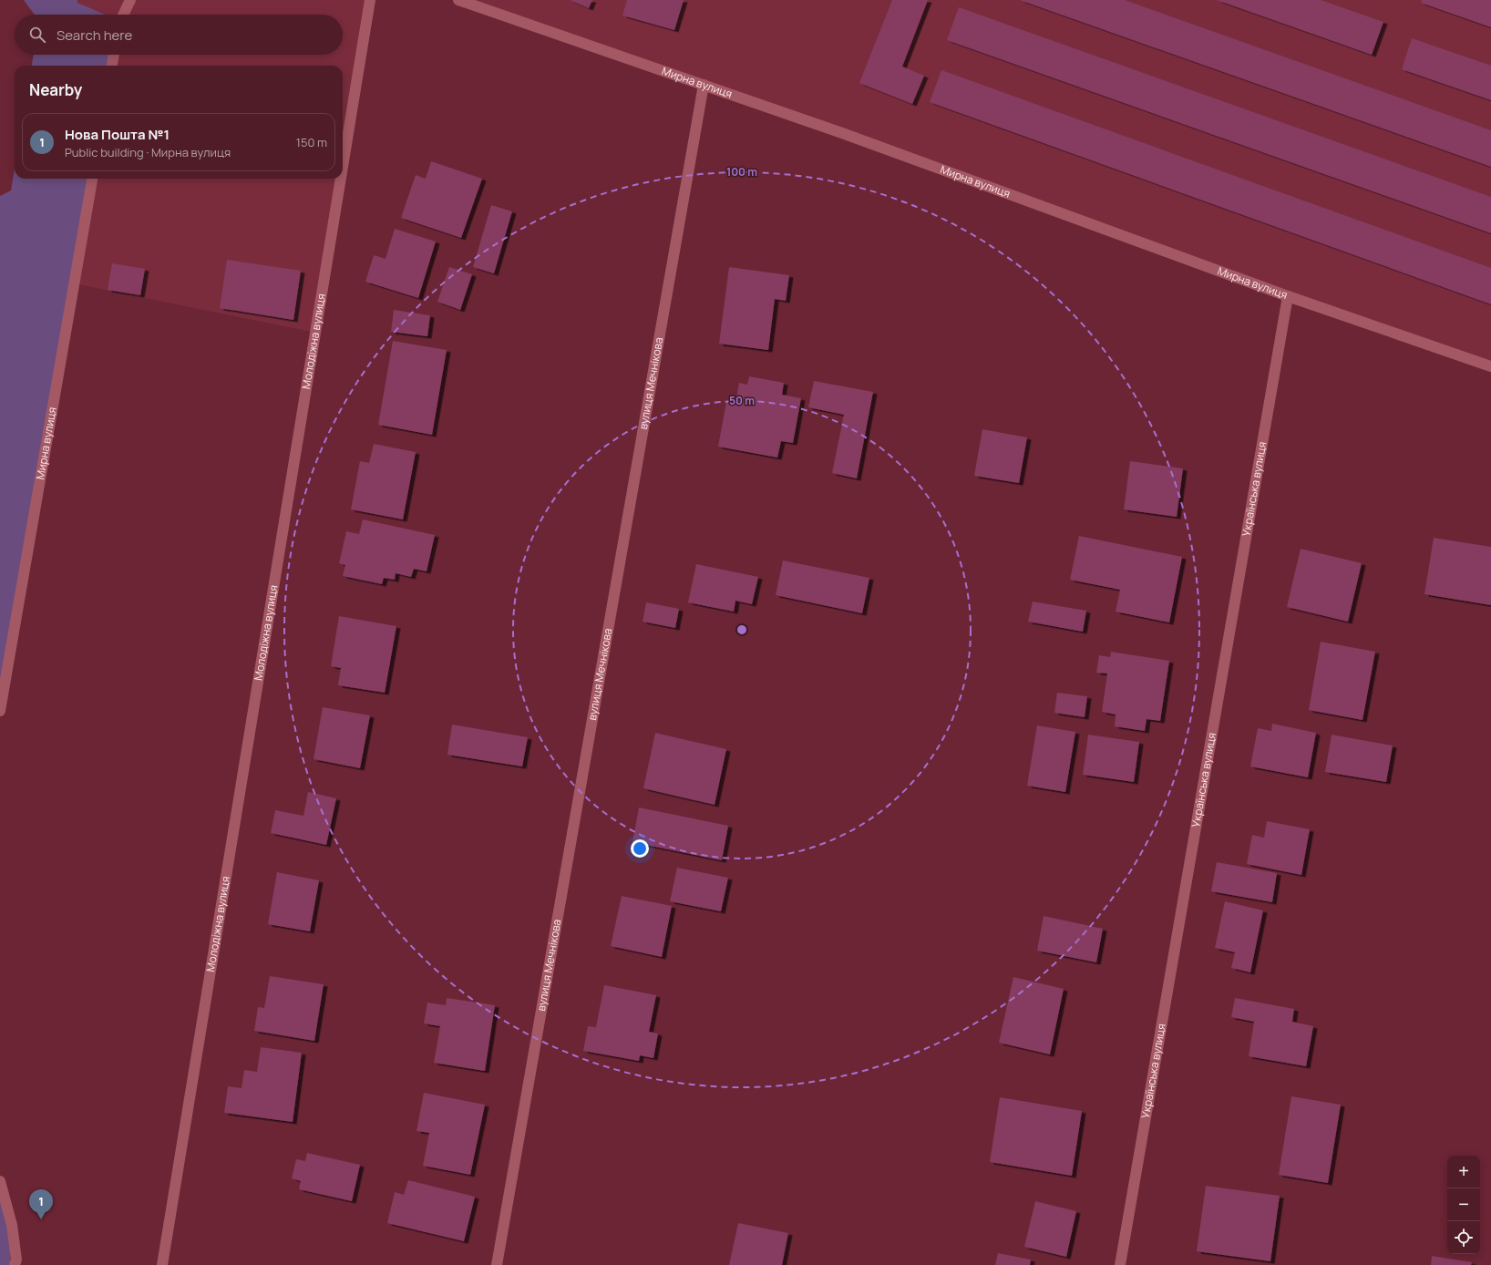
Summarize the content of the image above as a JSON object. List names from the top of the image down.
{
  "streets": {
    "street": [
      "Мирна вулиця",
      "Молодіжна вулиця",
      "вулиця Мечнікова",
      "Українська вулиця"
    ]
  },
  "crossings": [
    ["Мирна вулиця", "вулиця Мечнікова"],
    ["Мирна вулиця", "Українська вулиця"]
  ],
  "page": {
    "search": "Search here",
    "heading": "Nearby",
    "list": [
      {
        "mark": "1",
        "name": "Нова Пошта №1",
        "note": "Public building · Мирна вулиця",
        "value": "150 m"
      }
    ],
    "map_buttons": ["+", "−"],
    "pins": "1"
  },
  "rings": ["100 m", "50 m"]
}
